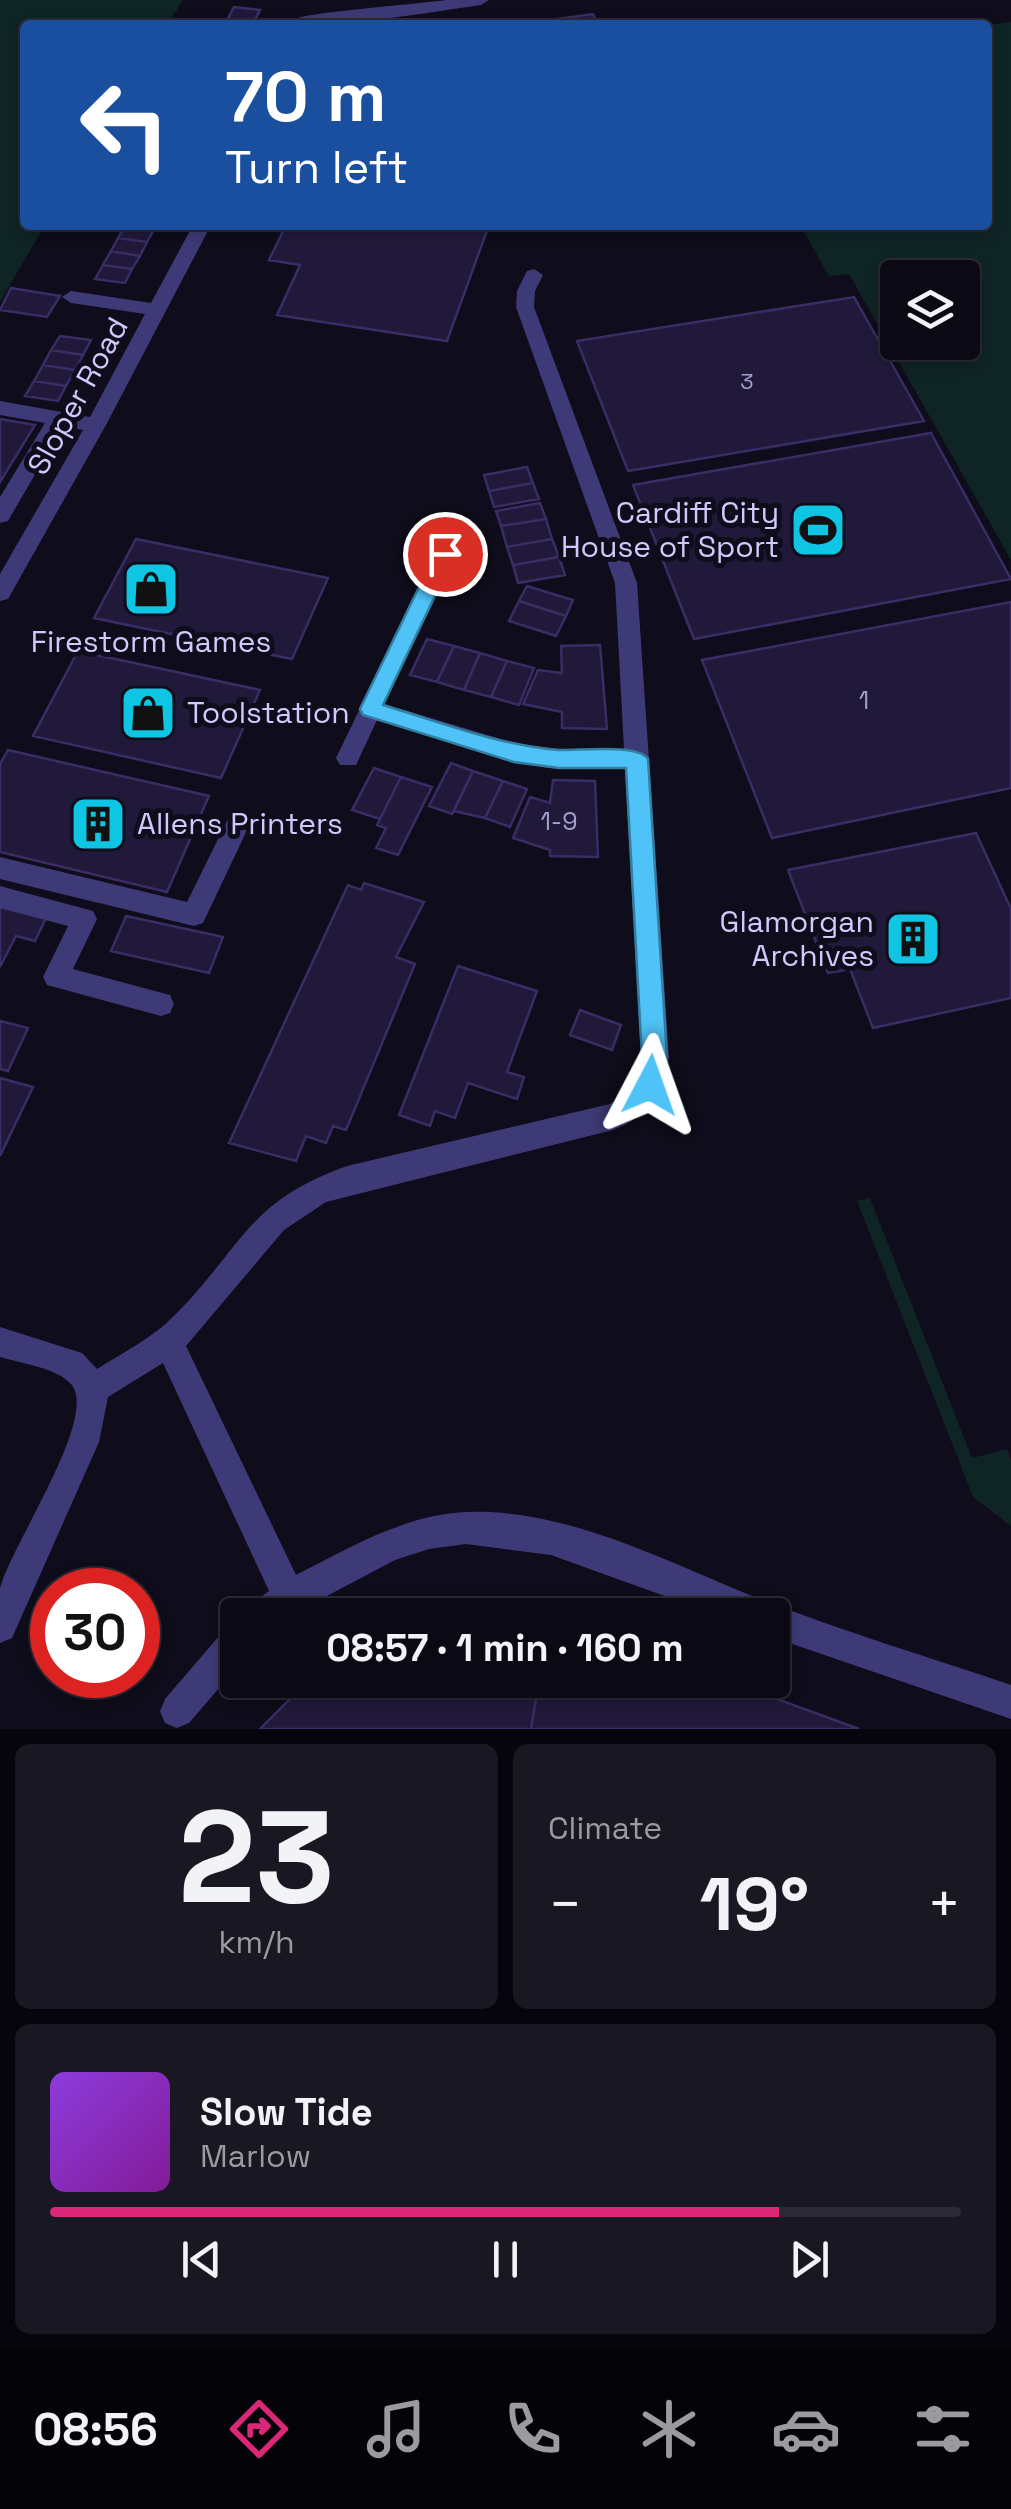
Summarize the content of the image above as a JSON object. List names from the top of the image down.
{
  "streets": {
    "street": ["Sloper Road"]
  },
  "places": {
    "sports": ["Cardiff City House of Sport"],
    "shop": ["Firestorm Games", "Toolstation"],
    "building": ["Allens Printers", "Glamorgan Archives"]
  },
  "house_numbers": ["3", "1", "1-9"],
  "page": {
    "turn": ["70 m", "Turn left"],
    "limit": "30",
    "trip": "08:57 · 1 min · 160 m",
    "tile": [
      ["23", "km/h"],
      "Climate"
    ],
    "heat": ["−", "19°", "+"],
    "song": ["Slow Tide", "Marlow"],
    "tabs": "08:56"
  }
}
